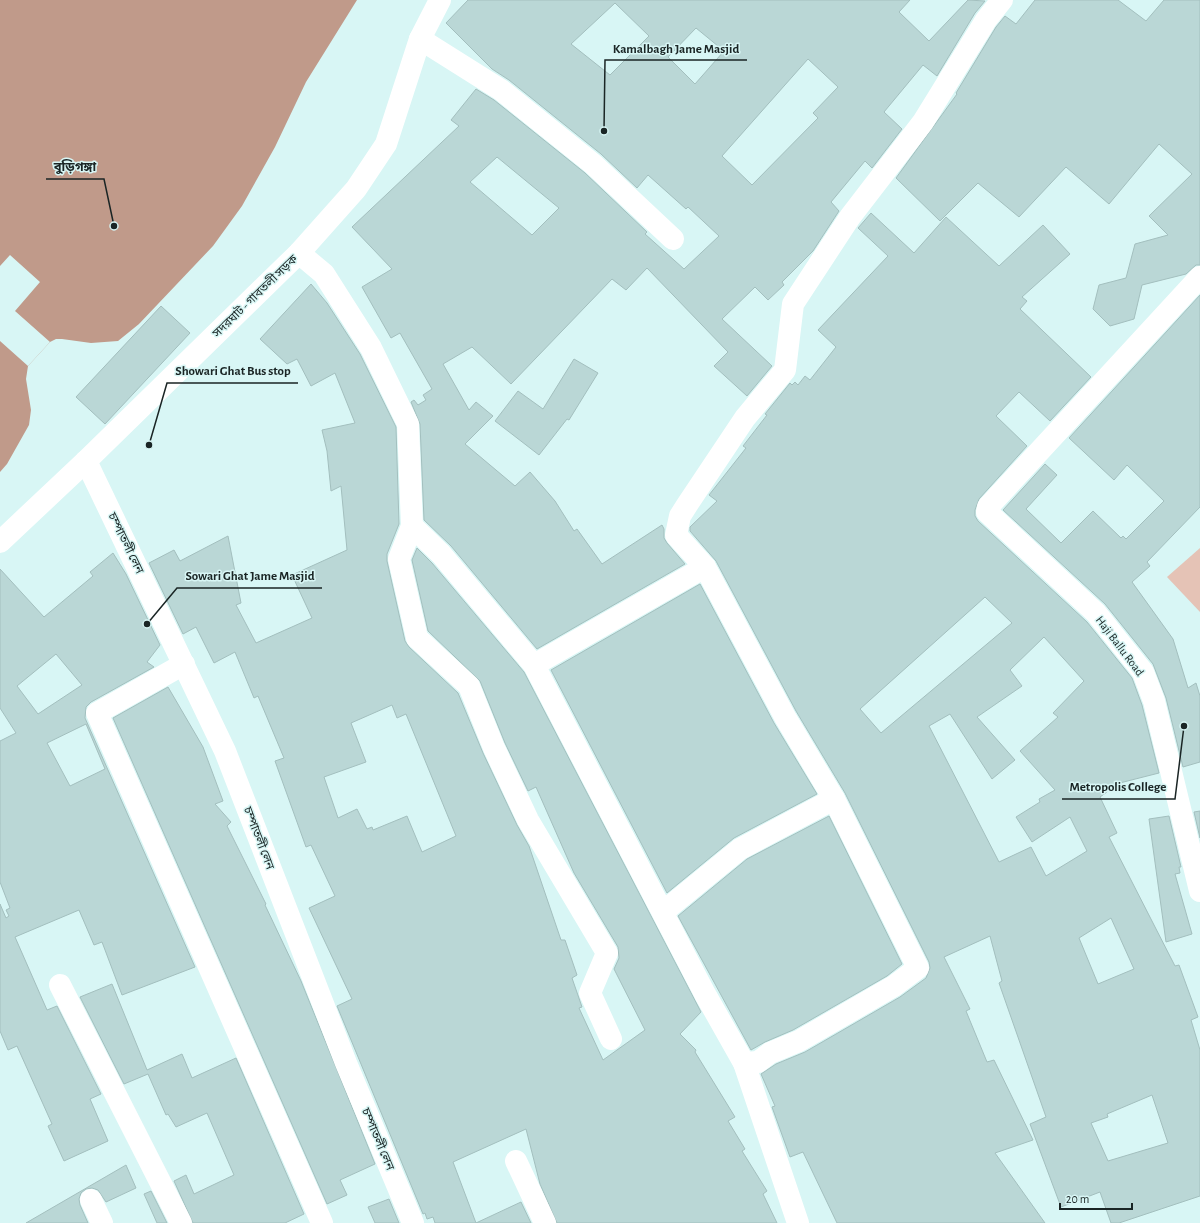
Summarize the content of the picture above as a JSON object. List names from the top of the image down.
{
  "streets": {
    "main road": ["সদরঘাট - গাবতলী সড়ক", "চম্পাতলী লেন", "Haji Ballu Road"]
  },
  "crossings": [
    ["সদরঘাট - গাবতলী সড়ক", "চম্পাতলী লেন"]
  ],
  "places": [
    "Kamalbagh Jame Masjid",
    "বুড়িগঙ্গা",
    "Showari Ghat Bus stop",
    "Sowari Ghat Jame Masjid",
    "Metropolis College"
  ],
  "scale_bar": "20 m"
}
